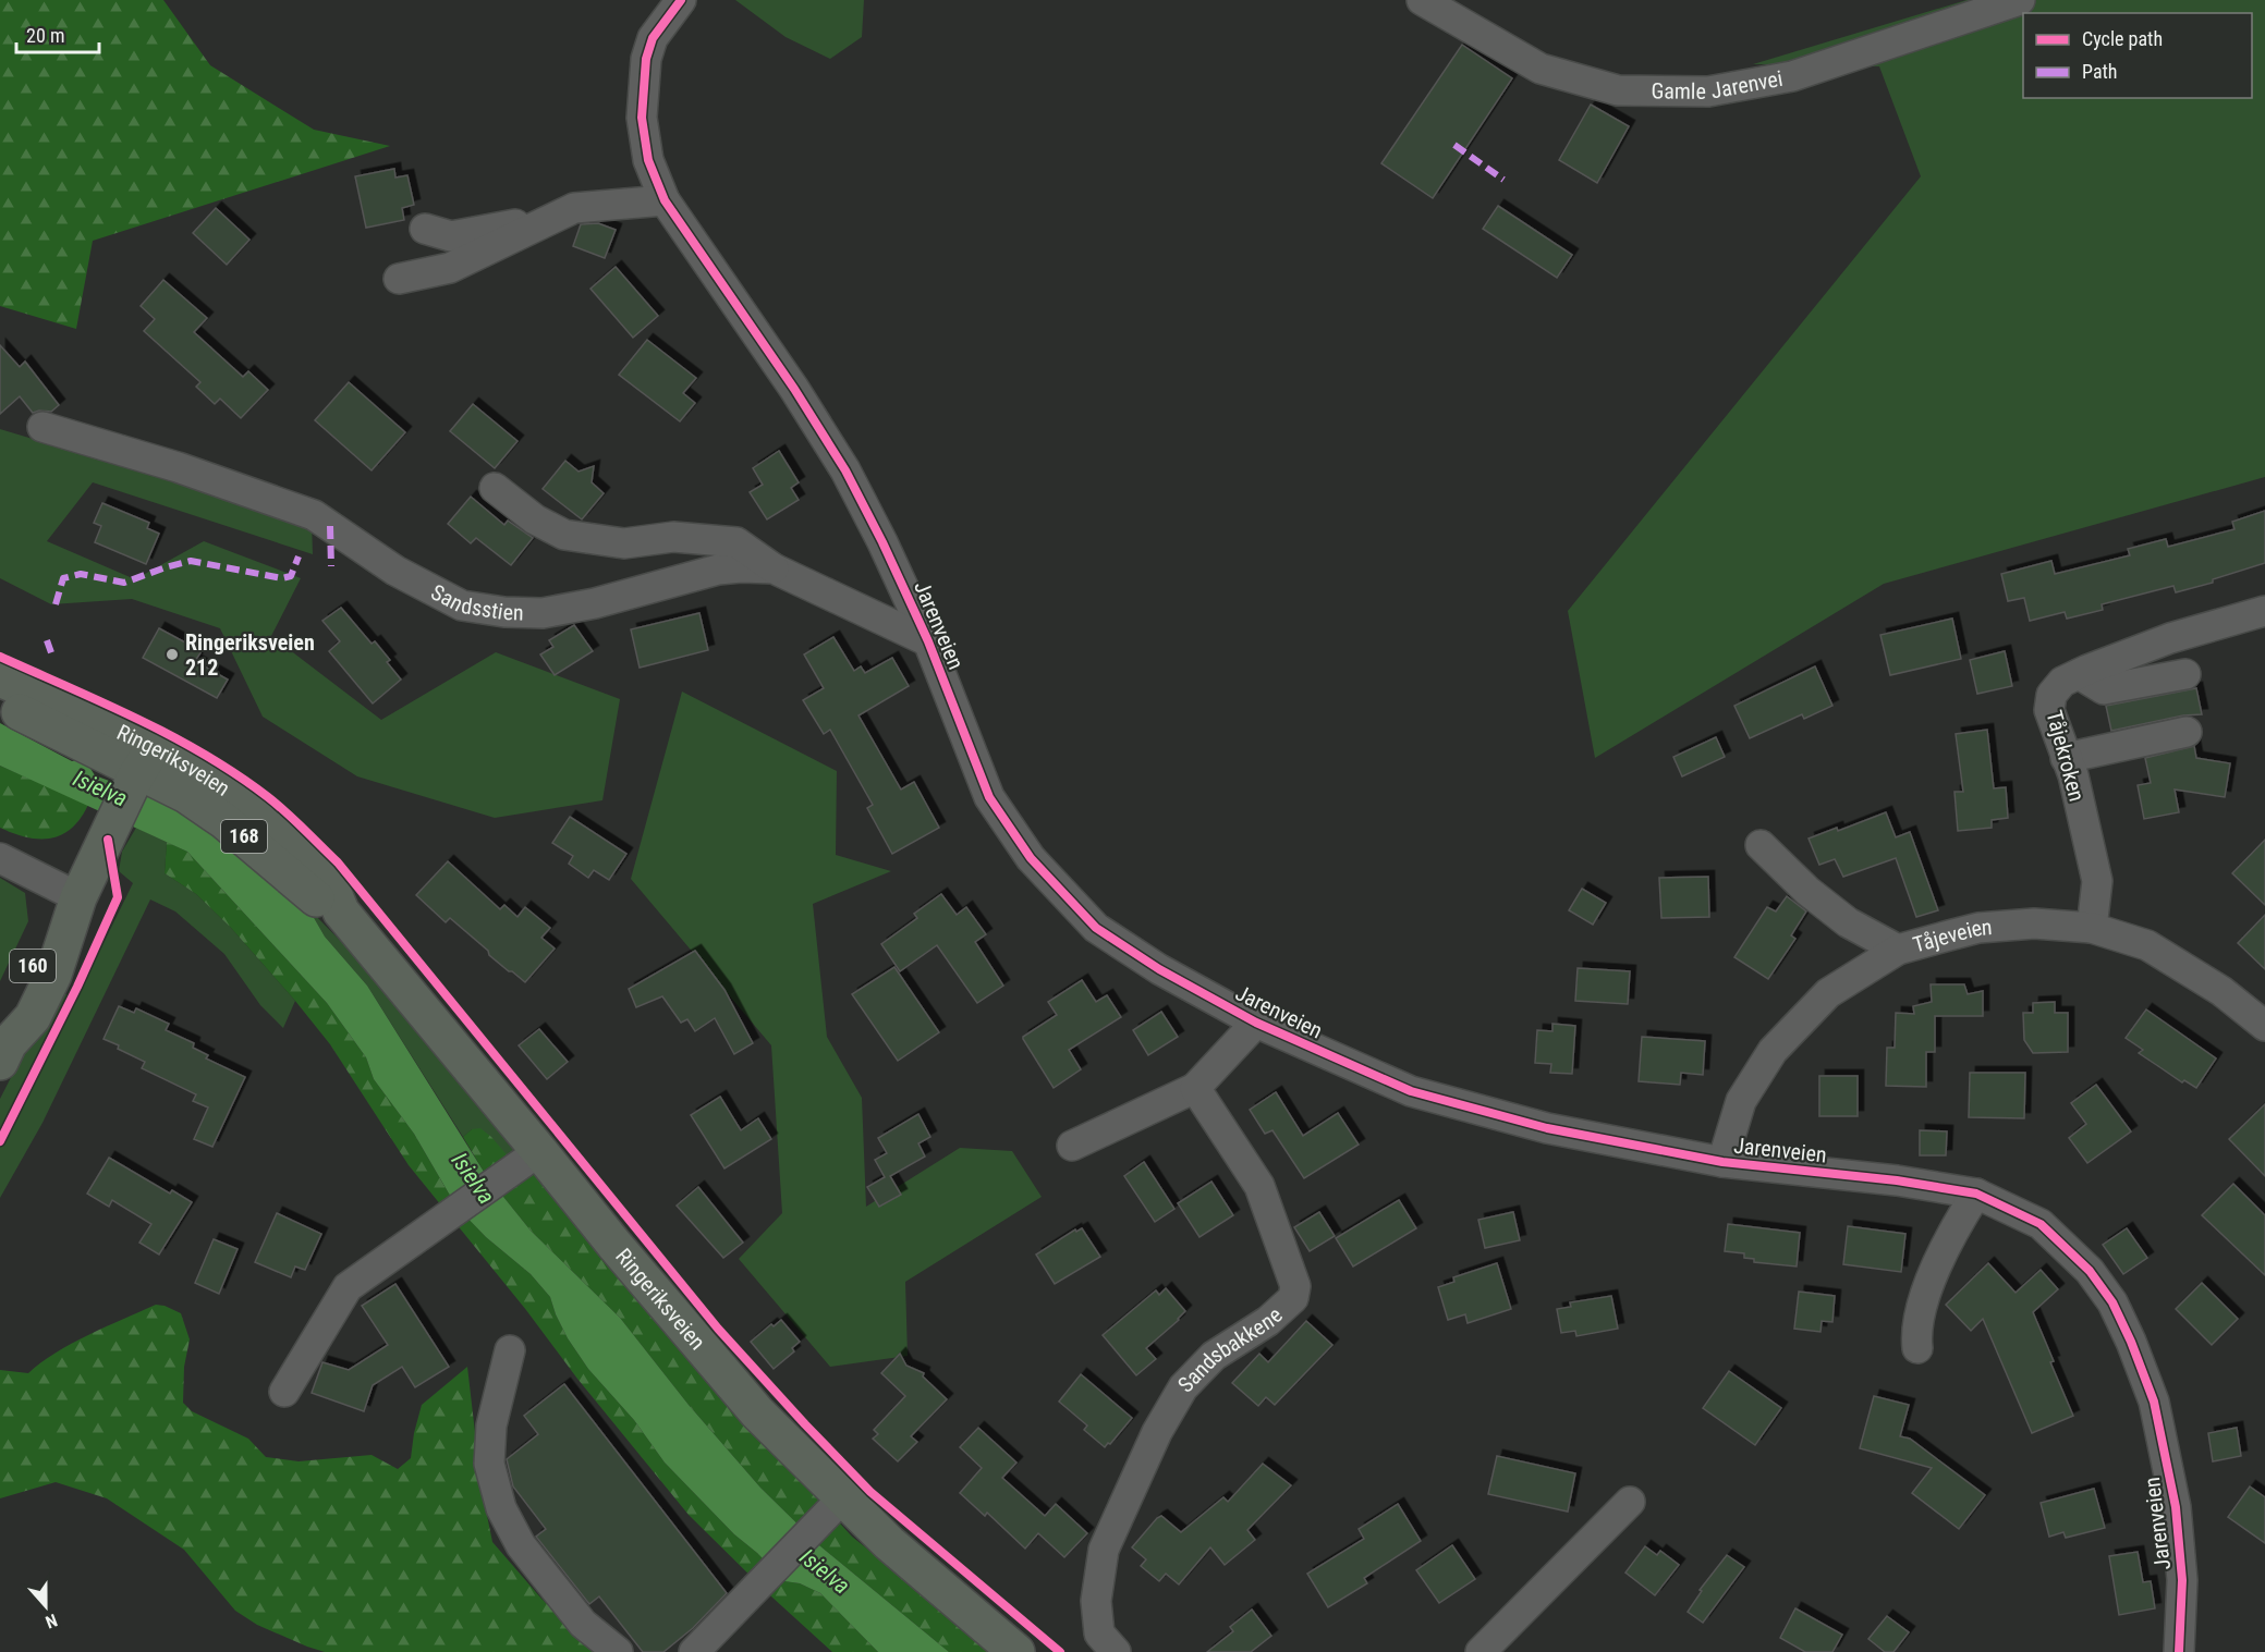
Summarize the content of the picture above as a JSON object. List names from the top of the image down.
{
  "streets": {
    "main road": ["Ringeriksveien", "168", "160"],
    "street": [
      "Gamle Jarenvei",
      "Sandsstien",
      "Jarenveien",
      "Tåjekroken",
      "Tåjeveien",
      "Sandsbakkene"
    ]
  },
  "crossings": [
    ["Sandsstien", "Jarenveien"],
    ["Jarenveien", "Tåjeveien"],
    ["Tåjekroken", "Tåjeveien"],
    ["Ringeriksveien", "160"]
  ],
  "water": ["Isielva"],
  "places": ["Ringeriksveien 212"],
  "legend": ["Cycle path", "Path"],
  "scale_bar": "20 m",
  "north": "bottom"
}
